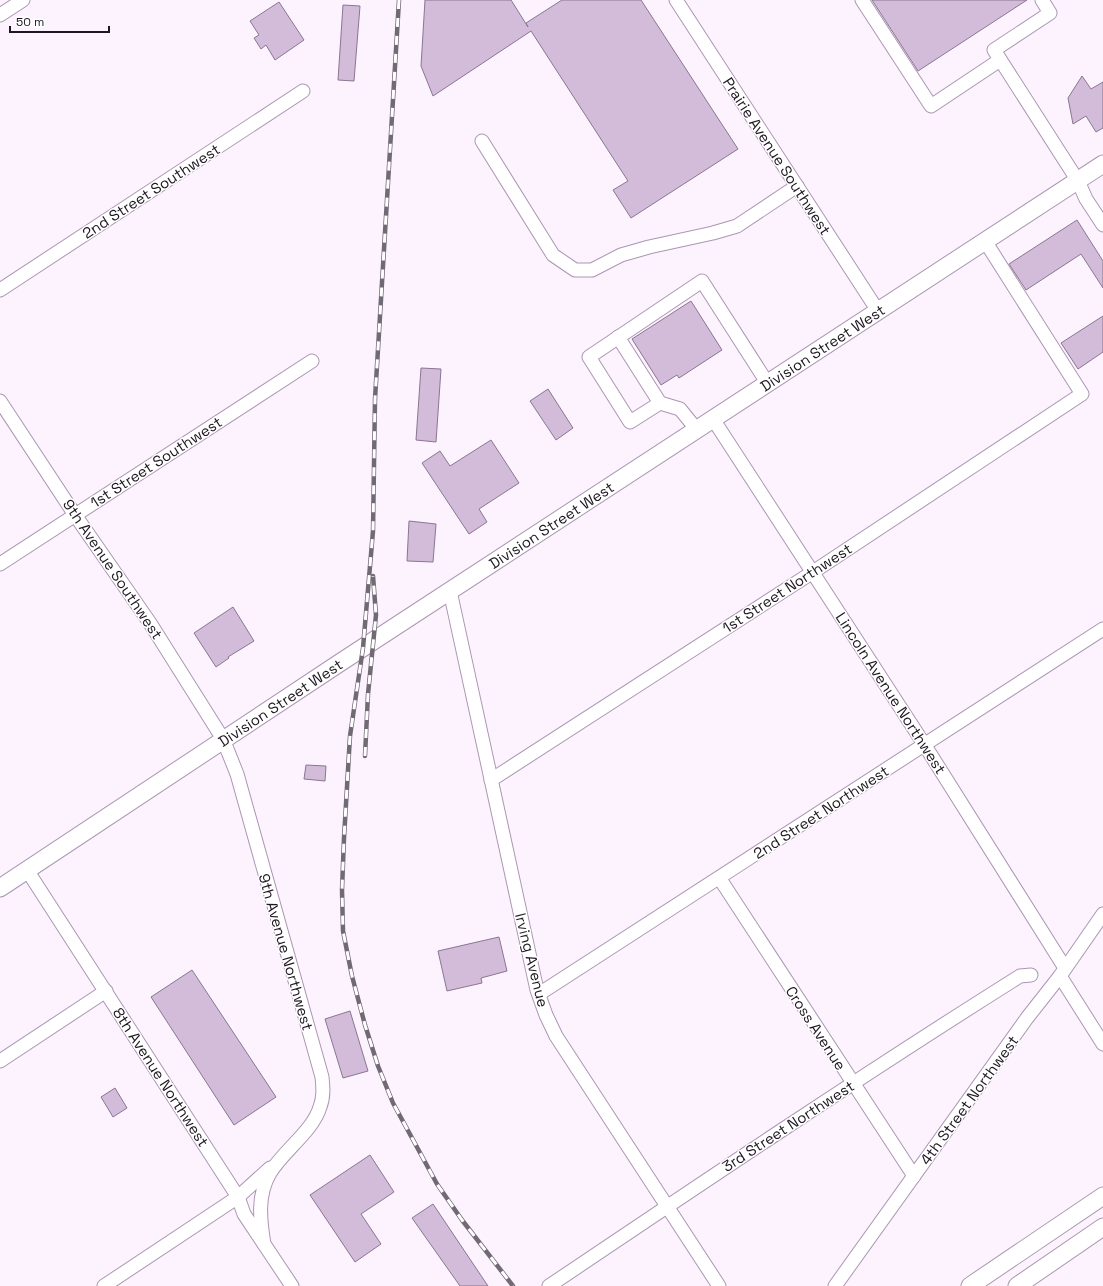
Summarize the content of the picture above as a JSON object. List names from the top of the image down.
{
  "streets": {
    "main road": ["Division Street West"],
    "street": [
      "Prairie Avenue Southwest",
      "2nd Street Southwest",
      "1st Street Southwest",
      "9th Avenue Southwest",
      "1st Street Northwest",
      "Lincoln Avenue Northwest",
      "2nd Street Northwest",
      "9th Avenue Northwest",
      "Irving Avenue",
      "Cross Avenue",
      "8th Avenue Northwest",
      "4th Street Northwest",
      "3rd Street Northwest"
    ]
  },
  "crossings": [
    ["Prairie Avenue Southwest", "Division Street West"],
    ["Division Street West", "9th Avenue Southwest"],
    ["Division Street West", "1st Street Northwest"],
    ["Division Street West", "Lincoln Avenue Northwest"],
    ["Division Street West", "9th Avenue Northwest"],
    ["Division Street West", "Irving Avenue"],
    ["Division Street West", "8th Avenue Northwest"],
    ["1st Street Southwest", "9th Avenue Southwest"],
    ["9th Avenue Southwest", "9th Avenue Northwest"],
    ["1st Street Northwest", "Lincoln Avenue Northwest"],
    ["1st Street Northwest", "Irving Avenue"],
    ["Lincoln Avenue Northwest", "2nd Street Northwest"],
    ["Lincoln Avenue Northwest", "4th Street Northwest"],
    ["2nd Street Northwest", "Irving Avenue"],
    ["2nd Street Northwest", "Cross Avenue"],
    ["Irving Avenue", "3rd Street Northwest"],
    ["Cross Avenue", "4th Street Northwest"],
    ["Cross Avenue", "3rd Street Northwest"]
  ],
  "scale_bar": "50 m"
}
